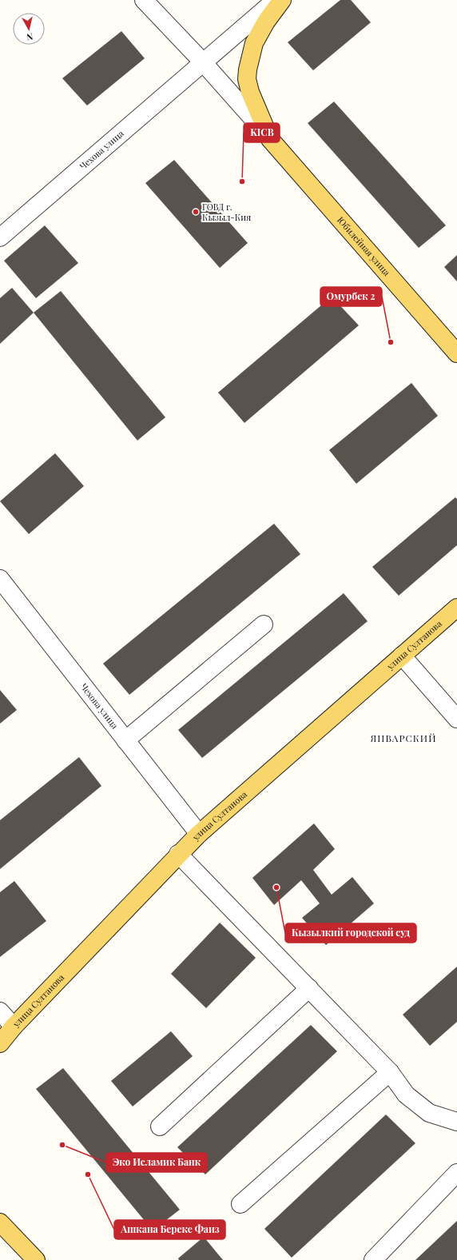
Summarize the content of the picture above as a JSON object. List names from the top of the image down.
{
  "streets": {
    "main road": ["Юбилейная улица", "улица Султанова"],
    "street": ["Чехова улица"]
  },
  "crossings": [
    ["Чехова улица", "улица Султанова"]
  ],
  "districts": ["ЯНВАРСКИЙ"],
  "places": [
    "KICB",
    "ГОВД г. Кызыл-Кия",
    "Омурбек 2",
    "Кызылкий городской суд",
    "Эко Исламик Банк",
    "Ашкана Береке Фаиз"
  ],
  "north": "bottom"
}
